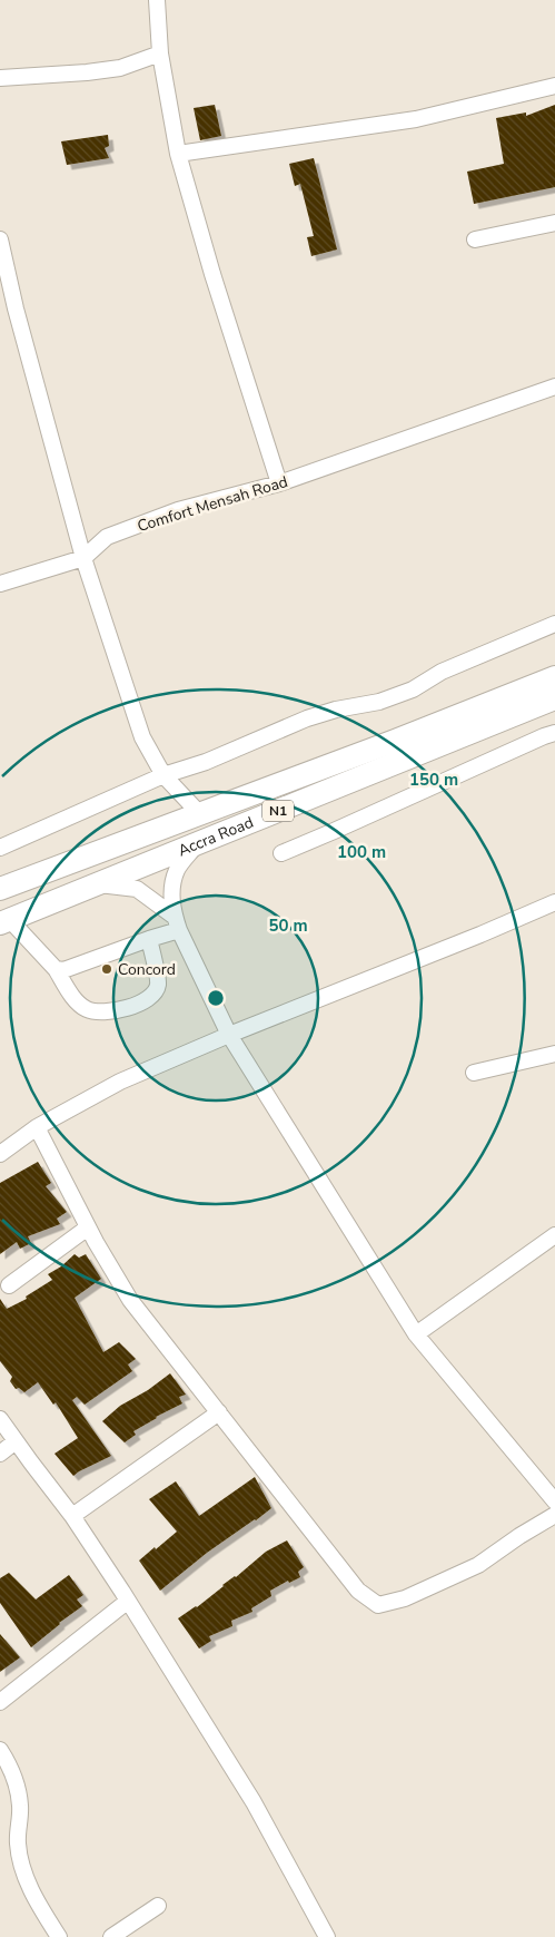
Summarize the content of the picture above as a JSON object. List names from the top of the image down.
{
  "streets": {
    "highway": ["N1", "Accra Road"],
    "street": ["Comfort Mensah Road"]
  },
  "places": ["Concord"],
  "rings": ["150 m", "100 m", "50 m"]
}
